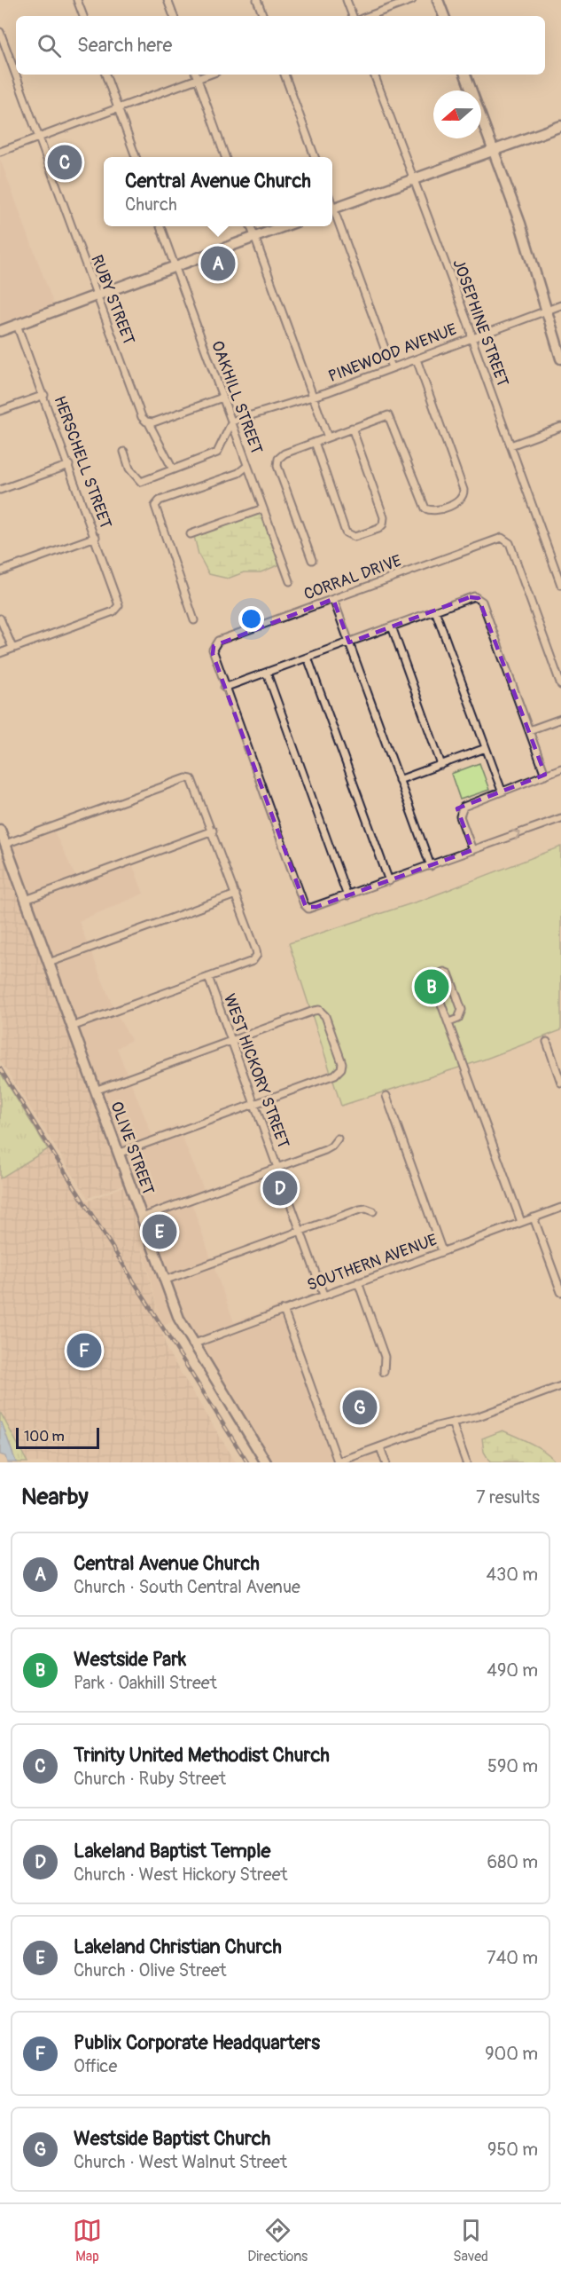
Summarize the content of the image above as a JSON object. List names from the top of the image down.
{
  "streets": {
    "street": [
      "RUBY STREET",
      "JOSEPHINE STREET",
      "PINEWOOD AVENUE",
      "OAKHILL STREET",
      "HERSCHELL STREET",
      "CORRAL DRIVE",
      "WEST HICKORY STREET",
      "OLIVE STREET",
      "SOUTHERN AVENUE"
    ]
  },
  "crossings": [
    ["JOSEPHINE STREET", "PINEWOOD AVENUE"],
    ["PINEWOOD AVENUE", "OAKHILL STREET"],
    ["WEST HICKORY STREET", "SOUTHERN AVENUE"],
    ["OLIVE STREET", "SOUTHERN AVENUE"]
  ],
  "scale_bar": "100 m",
  "north": "left",
  "page": {
    "search": "Search here",
    "pins": [
      "C",
      "A",
      "B",
      "D",
      "E",
      "F",
      "G"
    ],
    "popup": ["Central Avenue Church", "Church"],
    "scale": "100 m",
    "heading": ["Nearby", "7 results"],
    "list": [
      {
        "mark": "A",
        "name": "Central Avenue Church",
        "note": "Church · South Central Avenue",
        "value": "430 m"
      },
      {
        "mark": "B",
        "name": "Westside Park",
        "note": "Park · Oakhill Street",
        "value": "490 m"
      },
      {
        "mark": "C",
        "name": "Trinity United Methodist Church",
        "note": "Church · Ruby Street",
        "value": "590 m"
      },
      {
        "mark": "D",
        "name": "Lakeland Baptist Temple",
        "note": "Church · West Hickory Street",
        "value": "680 m"
      },
      {
        "mark": "E",
        "name": "Lakeland Christian Church",
        "note": "Church · Olive Street",
        "value": "740 m"
      },
      {
        "mark": "F",
        "name": "Publix Corporate Headquarters",
        "note": "Office",
        "value": "900 m"
      },
      {
        "mark": "G",
        "name": "Westside Baptist Church",
        "note": "Church · West Walnut Street",
        "value": "950 m"
      }
    ],
    "nav": ["Map", "Directions", "Saved"]
  }
}
